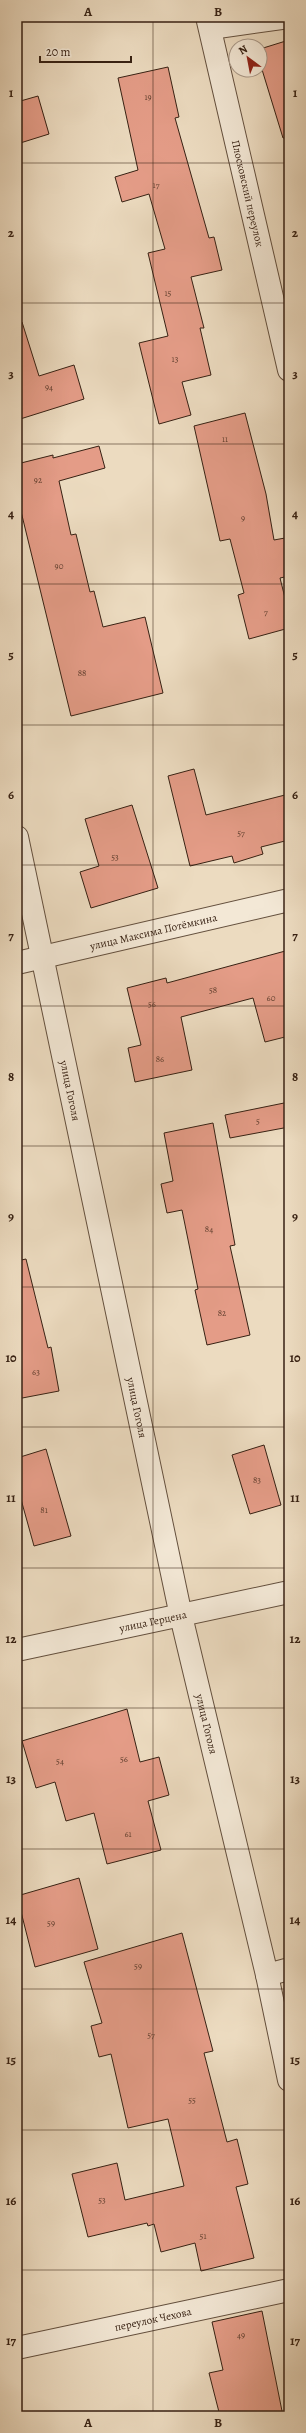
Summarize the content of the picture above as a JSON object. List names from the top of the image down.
{
  "streets": {
    "street": [
      "Плосковский переулок",
      "улица Максима Потёмкина",
      "улица Гоголя",
      "улица Герцена",
      "переулок Чехова"
    ]
  },
  "crossings": [
    ["улица Максима Потёмкина", "улица Гоголя"],
    ["улица Гоголя", "улица Герцена"]
  ],
  "house_numbers": [
    "19",
    "17",
    "15",
    "13",
    "94",
    "11",
    "92",
    "9",
    "90",
    "7",
    "88",
    "57",
    "53",
    "58",
    "60",
    "56",
    "86",
    "5",
    "84",
    "82",
    "63",
    "83",
    "81",
    "56",
    "54",
    "61",
    "59",
    "59",
    "57",
    "55",
    "53",
    "51",
    "49"
  ],
  "scale_bar": "20 m",
  "north": "top left",
  "grid": {
    "columns": ["A", "B"],
    "rows": [
      "1",
      "2",
      "3",
      "4",
      "5",
      "6",
      "7",
      "8",
      "9",
      "10",
      "11",
      "12",
      "13",
      "14",
      "15",
      "16",
      "17"
    ]
  }
}
